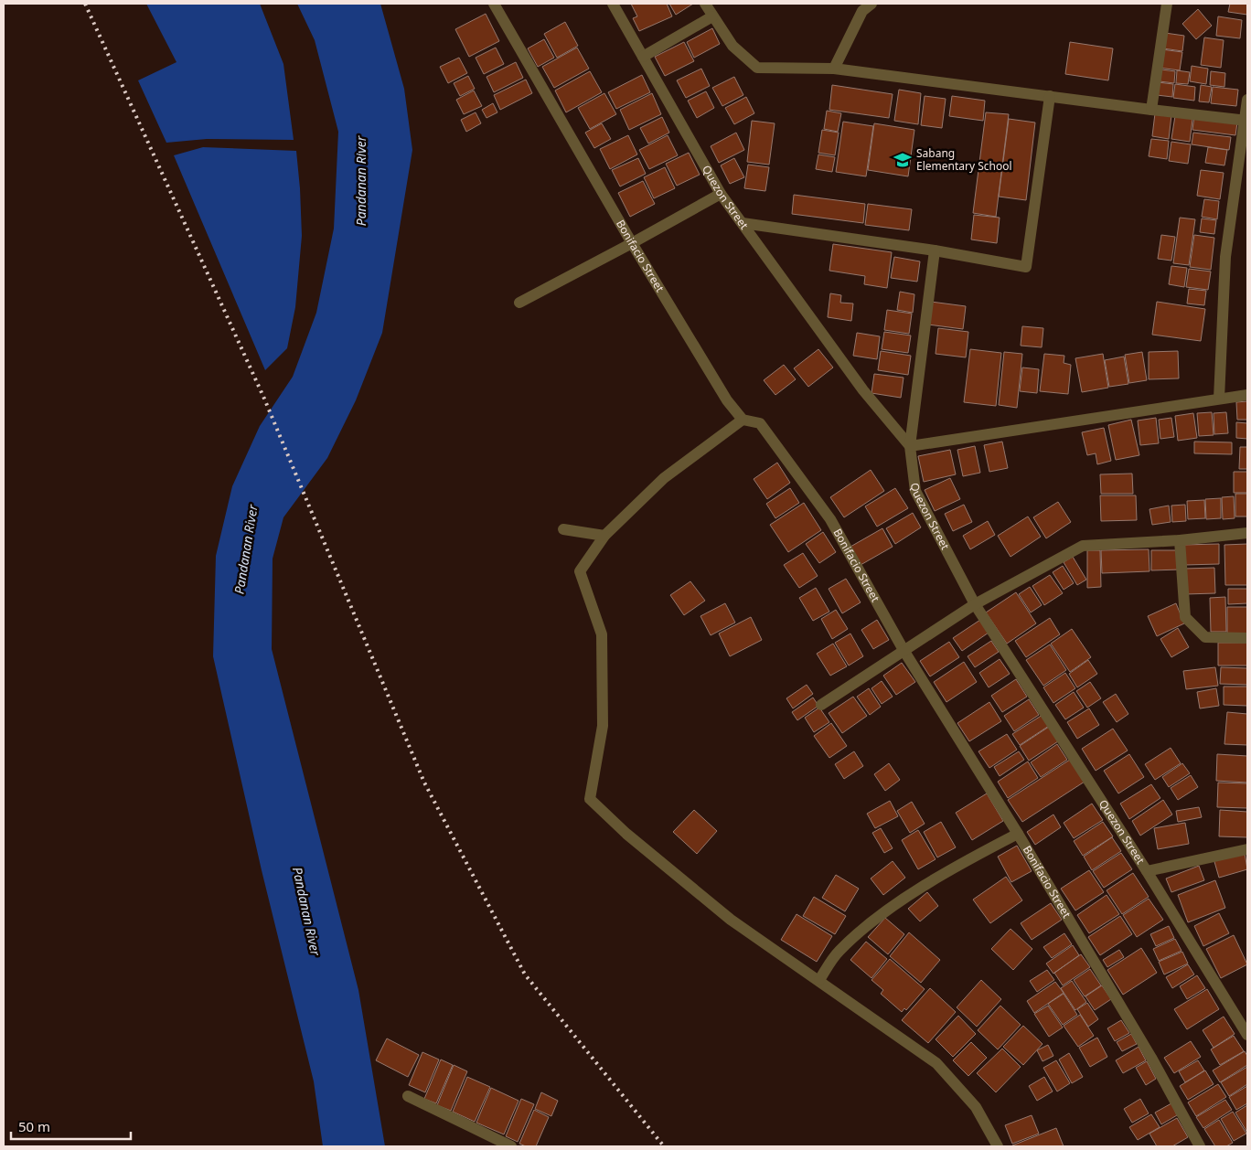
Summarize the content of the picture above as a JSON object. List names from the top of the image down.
{
  "streets": {
    "street": ["Quezon Street", "Bonifacio Street"]
  },
  "water": ["Pandanan River"],
  "places": {
    "school or university": ["Sabang Elementary School"]
  },
  "scale_bar": "50 m"
}
